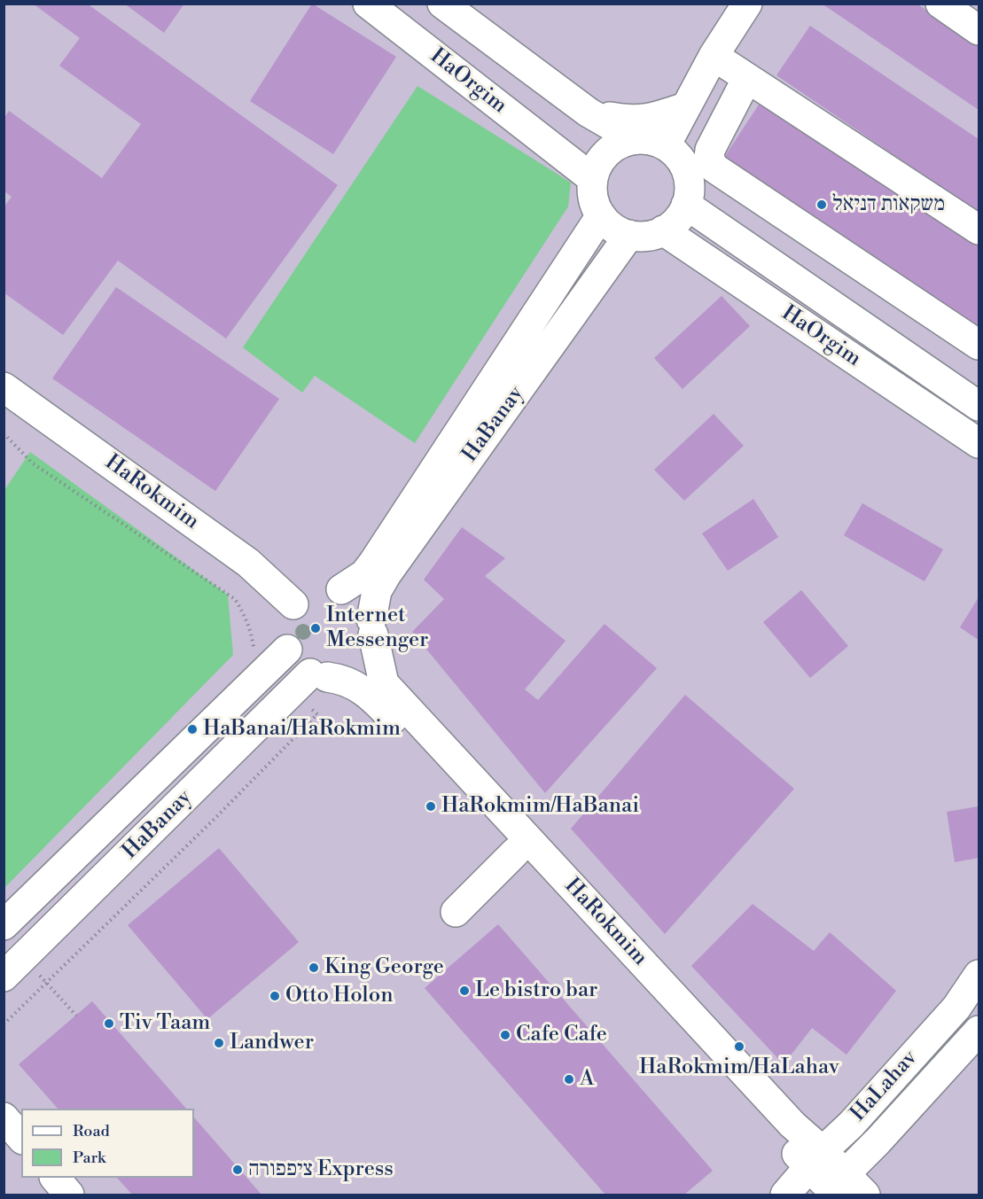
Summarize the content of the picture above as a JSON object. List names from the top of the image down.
{
  "streets": {
    "street": [
      "HaOrgim",
      "HaBanay",
      "HaRokmim",
      "HaLahav"
    ]
  },
  "crossings": [
    ["HaOrgim", "HaBanay"],
    ["HaBanay", "HaRokmim"],
    ["HaRokmim", "HaLahav"]
  ],
  "places": [
    "משקאות דניאל",
    "Internet Messenger",
    "HaBanai/HaRokmim",
    "HaRokmim/HaBanai",
    "King George",
    "Le bistro bar",
    "Otto Holon",
    "Tiv Taam",
    "Cafe Cafe",
    "Landwer",
    "HaRokmim/HaLahav",
    "A",
    "ציפפורה Express"
  ],
  "legend": ["Road", "Park"]
}
